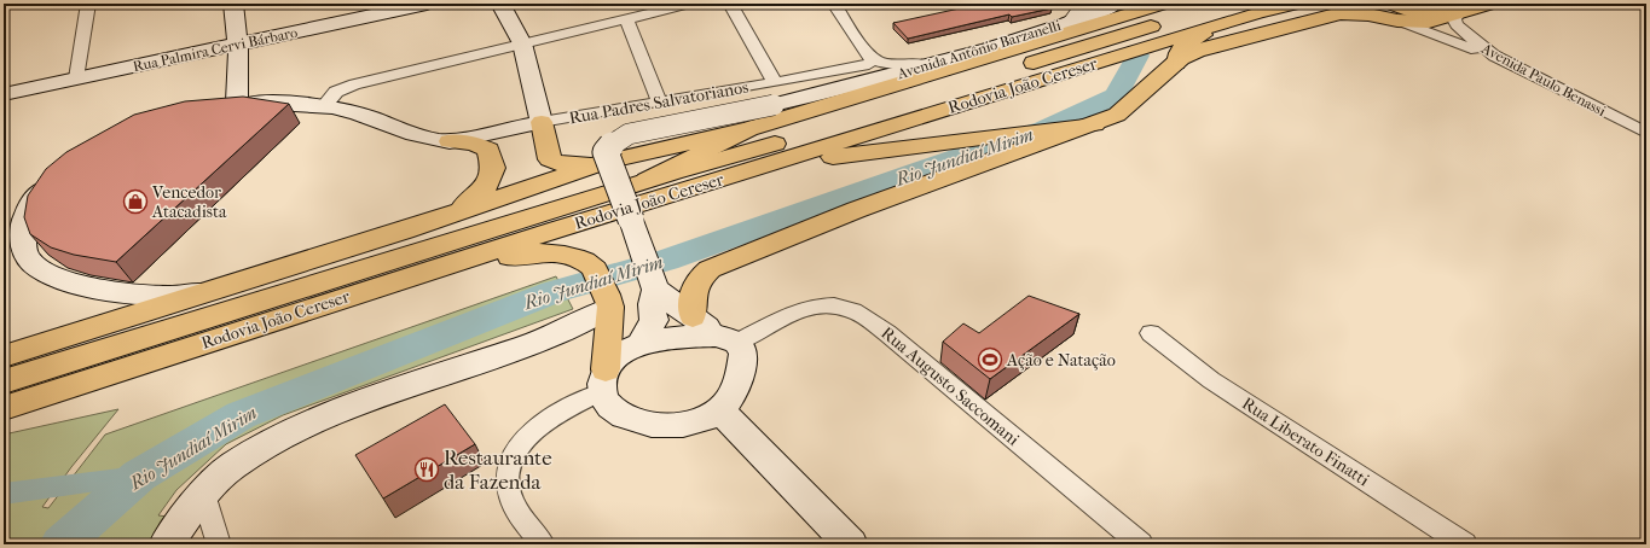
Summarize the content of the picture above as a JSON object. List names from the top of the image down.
{
  "streets": {
    "main road": ["Rodovia João Cereser"],
    "street": [
      "Rua Palmira Cervi Bárbaro",
      "Avenida Antônio Barzanelli",
      "Avenida Paulo Benassi",
      "Rua Padres Salvatorianos",
      "Rua Augusto Saccomani",
      "Rua Liberato Finatti"
    ]
  },
  "crossings": [
    ["Rua Palmira Cervi Bárbaro", "Rua Padres Salvatorianos"]
  ],
  "water": ["Rio Jundiaí Mirim"],
  "places": {
    "shop": ["Vencedor Atacadista"],
    "sports": ["Ação e Natação"],
    "restaurant": ["Restaurante da Fazenda"]
  }
}
